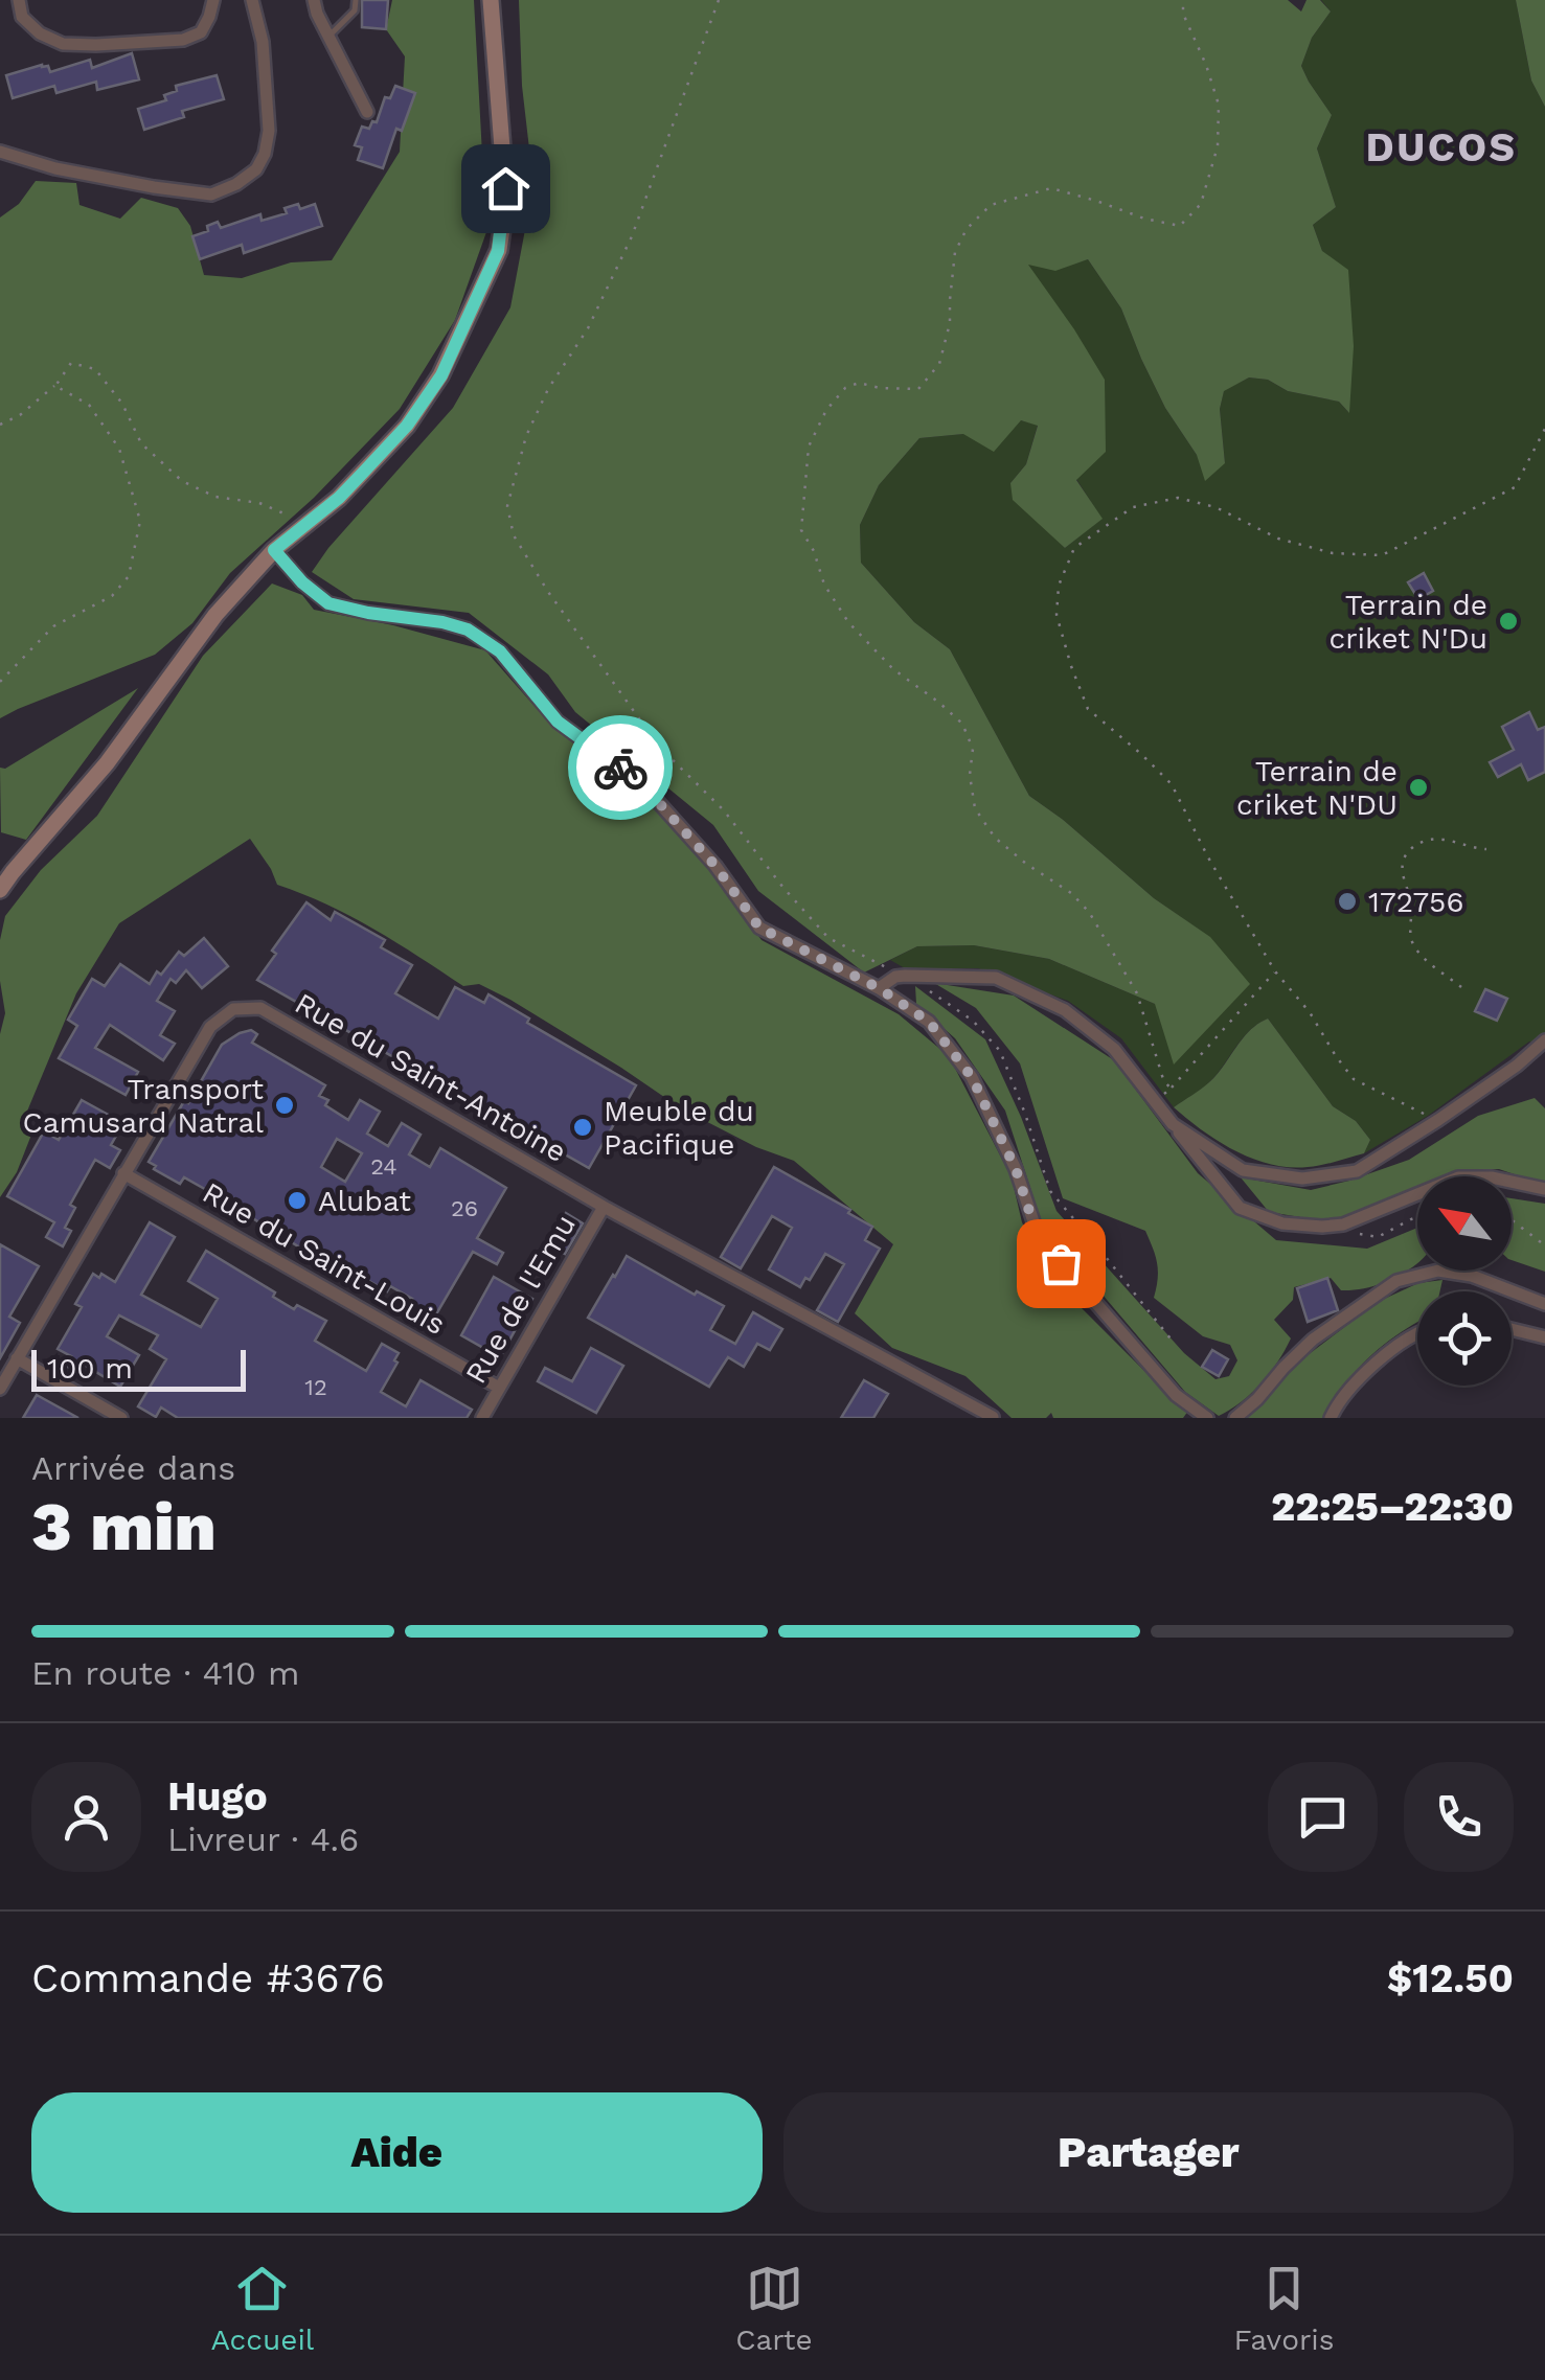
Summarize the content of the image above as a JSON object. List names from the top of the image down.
{
  "streets": {
    "street": ["Rue du Saint-Antoine", "Rue du Saint-Louis", "Rue de l'Emu"]
  },
  "crossings": [
    ["Rue du Saint-Antoine", "Rue du Saint-Louis"],
    ["Rue du Saint-Antoine", "Rue de l'Emu"],
    ["Rue du Saint-Louis", "Rue de l'Emu"]
  ],
  "districts": ["DUCOS"],
  "places": [
    "Terrain de criket N'Du",
    "Terrain de criket N'DU",
    "172756",
    "Transport Camusard Natral",
    "Meuble du Pacifique",
    "Alubat"
  ],
  "house_numbers": ["24", "26", "12"],
  "scale_bar": "100 m",
  "north": "top left",
  "page": {
    "scale": "100 m",
    "heading": ["3 min", "Arrivée dans", "22:25–22:30"],
    "panel": [
      "Hugo",
      "Livreur · 4.6",
      "Commande #3676",
      "$12.50"
    ],
    "bar": "En route · 410 m",
    "buttons": ["Aide", "Partager"],
    "tabs": ["Accueil", "Carte", "Favoris"]
  }
}
